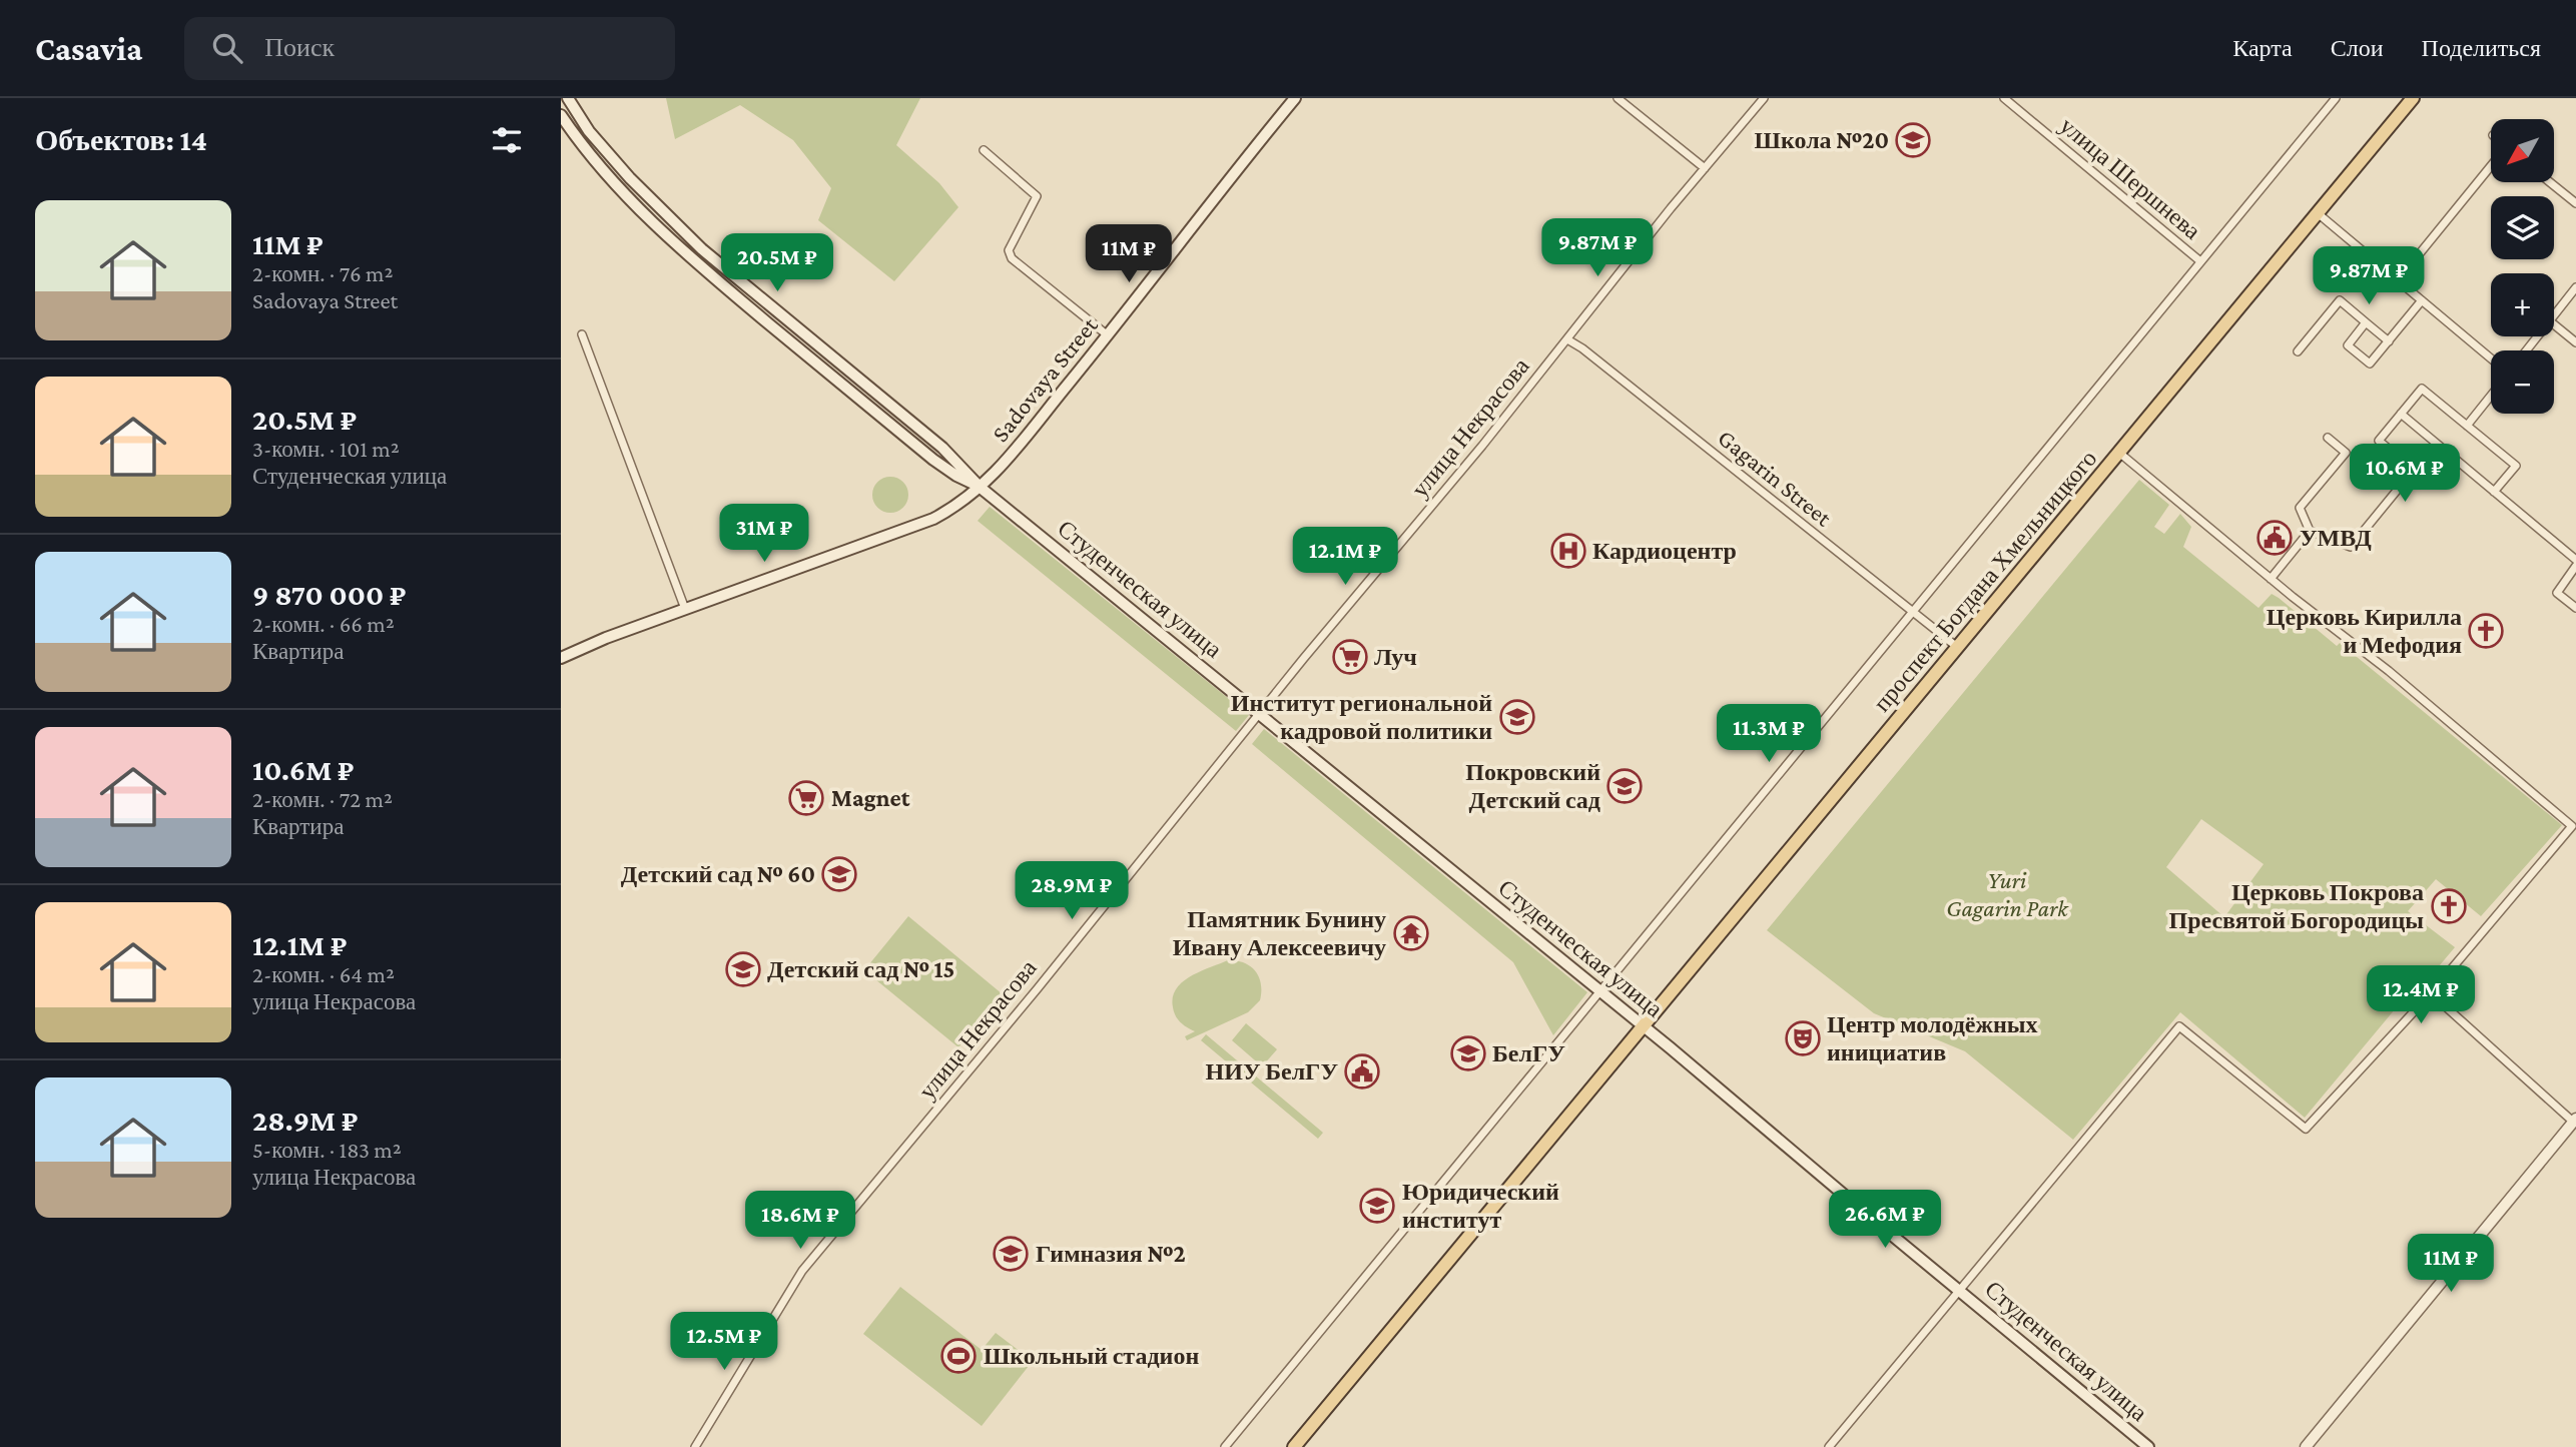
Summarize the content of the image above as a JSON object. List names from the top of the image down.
{
  "streets": {
    "main road": ["Sadovaya Street", "проспект Богдана Хмельницкого", "Студенческая улица"],
    "street": ["улица Шершнева", "улица Некрасова", "Gagarin Street"]
  },
  "crossings": [
    ["Sadovaya Street", "Студенческая улица"],
    ["улица Некрасова", "Gagarin Street"],
    ["улица Некрасова", "Студенческая улица"],
    ["Gagarin Street", "проспект Богдана Хмельницкого"],
    ["проспект Богдана Хмельницкого", "Студенческая улица"]
  ],
  "parks": ["Yuri Gagarin Park"],
  "places": {
    "school or university": [
      "Школа №20",
      "Институт региональной кадровой политики",
      "Покровский Детский сад",
      "Детский сад № 60",
      "Детский сад № 15",
      "БелГУ",
      "Юридический институт",
      "Гимназия №2"
    ],
    "public building": ["УМВД", "НИУ БелГУ"],
    "hospital": ["Кардиоцентр"],
    "church": ["Церковь Кирилла и Мефодия", "Церковь Покрова Пресвятой Богородицы"],
    "supermarket": ["Луч", "Magnet"],
    "temple": ["Памятник Бунину Ивану Алексеевичу"],
    "theatre": ["Центр молодёжных инициатив"],
    "sports": ["Школьный стадион"]
  },
  "north": "bottom left",
  "page": {
    "header": "Casavia",
    "search": "Поиск",
    "nav": ["Карта", "Слои", "Поделиться"],
    "heading": "Объектов: 14",
    "map_buttons": ["+", "−"],
    "list": [
      {
        "name": "11M ₽",
        "note": "2-комн. · 76 m² · Sadovaya Street"
      },
      {
        "name": "20.5M ₽",
        "note": "3-комн. · 101 m² · Студенческая улица"
      },
      {
        "name": "9 870 000 ₽",
        "note": "2-комн. · 66 m² · Квартира"
      },
      {
        "name": "10.6M ₽",
        "note": "2-комн. · 72 m² · Квартира"
      },
      {
        "name": "12.1M ₽",
        "note": "2-комн. · 64 m² · улица Некрасова"
      },
      {
        "name": "28.9M ₽",
        "note": "5-комн. · 183 m² · улица Некрасова"
      }
    ],
    "price": [
      "9.87M ₽",
      "11M ₽",
      "20.5M ₽",
      "9.87M ₽",
      "10.6M ₽",
      "31M ₽",
      "12.1M ₽",
      "11.3M ₽",
      "28.9M ₽",
      "12.4M ₽",
      "26.6M ₽",
      "18.6M ₽",
      "11M ₽",
      "12.5M ₽"
    ]
  }
}
